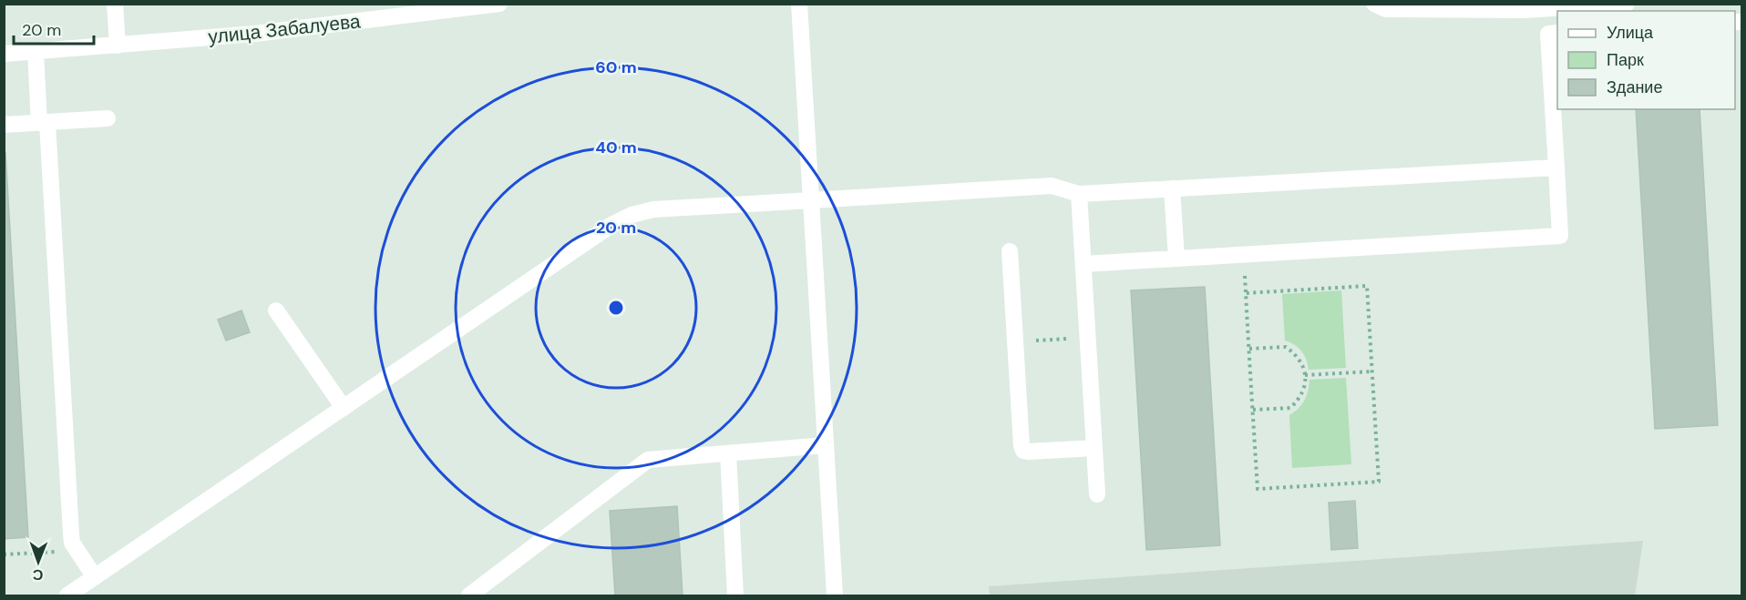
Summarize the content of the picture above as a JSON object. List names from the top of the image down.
{
  "streets": {
    "street": ["улица Забалуева"]
  },
  "legend": ["Улица", "Парк", "Здание"],
  "scale_bar": "20 m",
  "north": "bottom",
  "rings": ["60 m", "40 m", "20 m"]
}
